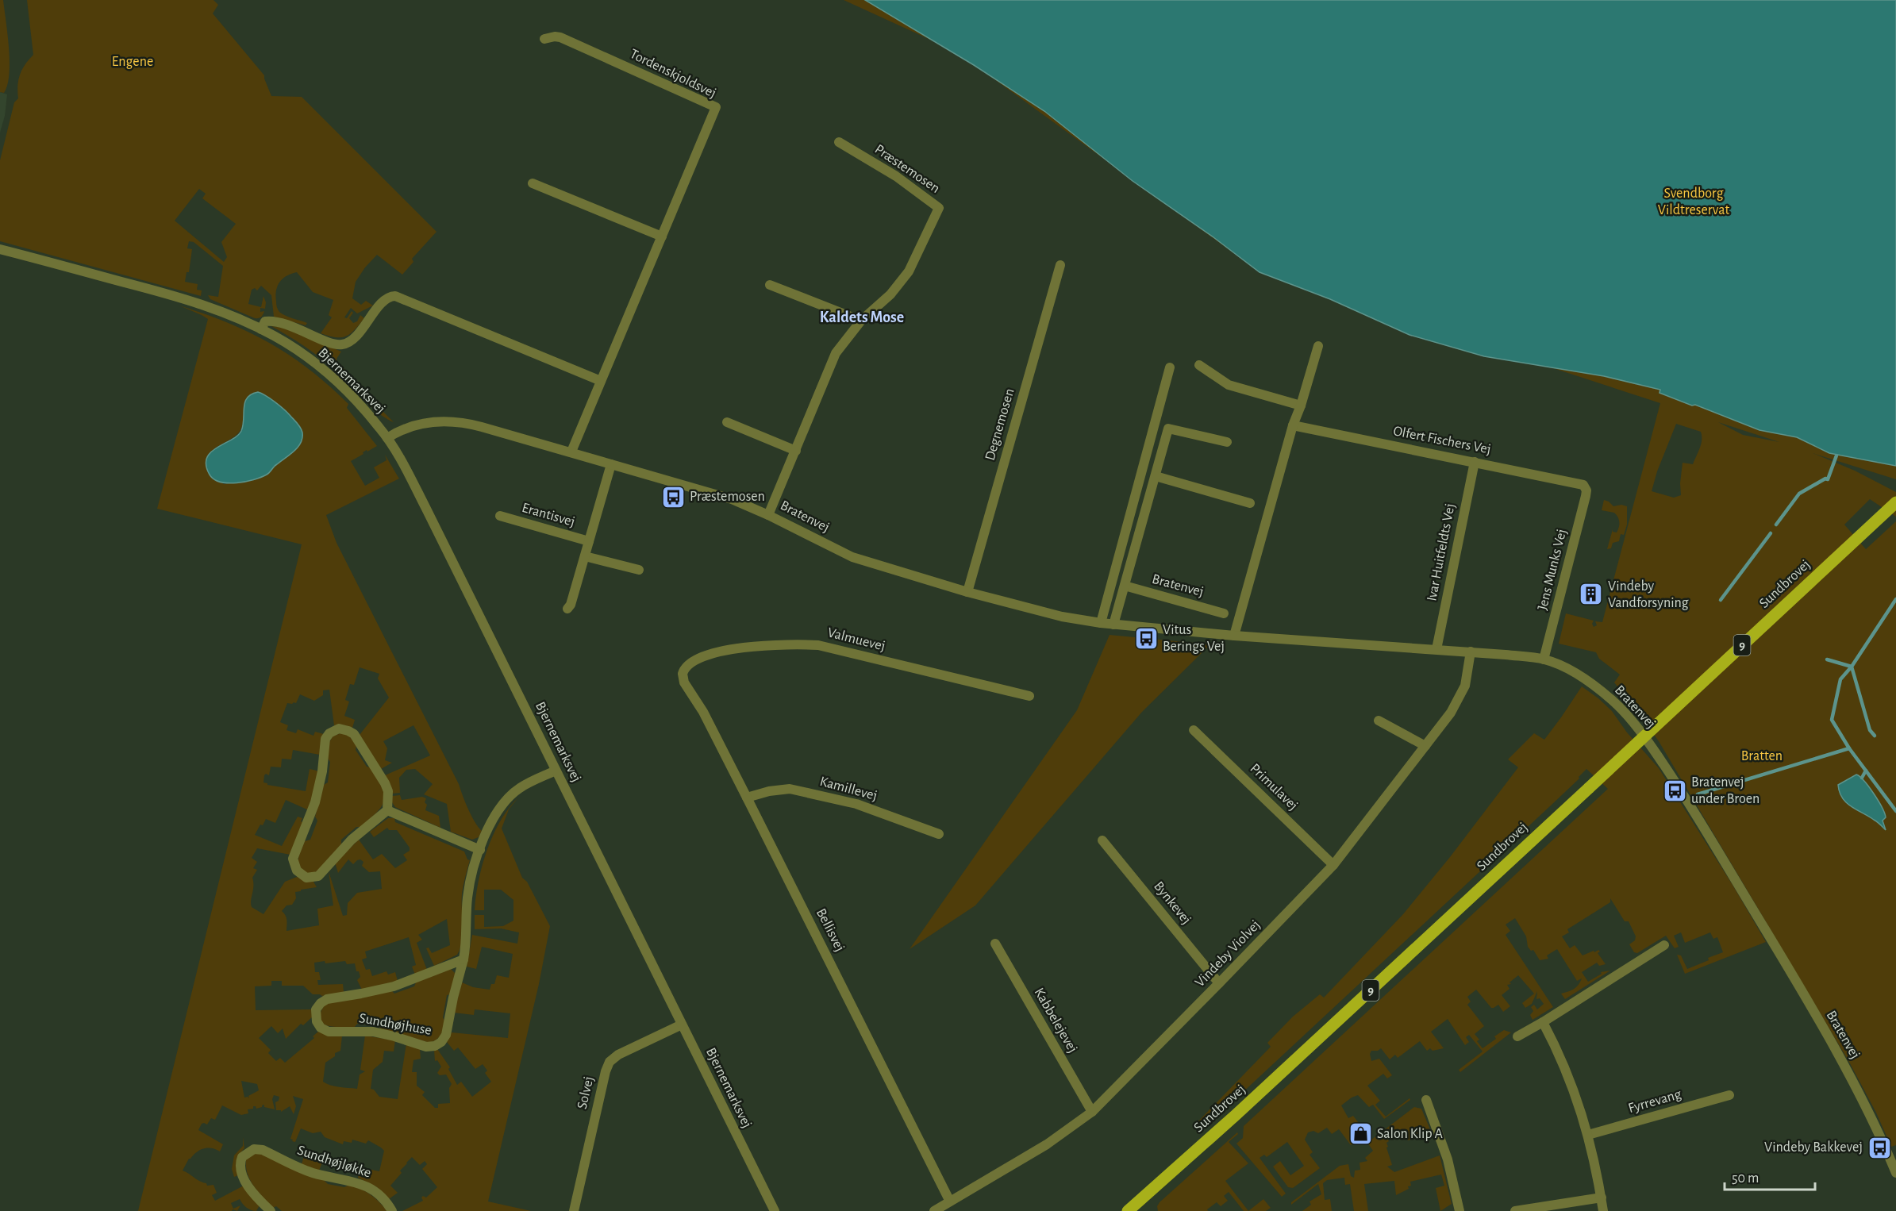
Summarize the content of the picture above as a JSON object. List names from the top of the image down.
{
  "streets": {
    "main road": ["Sundbrovej", "9"],
    "street": [
      "Tordenskjoldsvej",
      "Præstemosen",
      "Bjernemarksvej",
      "Degnemosen",
      "Olfert Fischers Vej",
      "Erantisvej",
      "Bratenvej",
      "Ivar Huitfeldts Vej",
      "Jens Munks Vej",
      "Valmuevej",
      "Primulavej",
      "Kamillevej",
      "Bynkevej",
      "Bellisvej",
      "Vindeby Violvej",
      "Kabbelejevej",
      "Sundhøjhuse",
      "Solvej",
      "Fyrrevang",
      "Sundhøjløkke"
    ]
  },
  "crossings": [
    ["Tordenskjoldsvej", "Bjernemarksvej"],
    ["Tordenskjoldsvej", "Bratenvej"],
    ["Præstemosen", "Bratenvej"],
    ["Bjernemarksvej", "Bratenvej"],
    ["Bjernemarksvej", "Sundhøjhuse"],
    ["Bjernemarksvej", "Solvej"],
    ["Degnemosen", "Bratenvej"],
    ["Olfert Fischers Vej", "Ivar Huitfeldts Vej"],
    ["Olfert Fischers Vej", "Jens Munks Vej"],
    ["Erantisvej", "Bratenvej"],
    ["Bratenvej", "Ivar Huitfeldts Vej"],
    ["Bratenvej", "Jens Munks Vej"],
    ["Bratenvej", "Vindeby Violvej"],
    ["Valmuevej", "Bellisvej"],
    ["Primulavej", "Vindeby Violvej"],
    ["Kamillevej", "Bellisvej"],
    ["Bynkevej", "Vindeby Violvej"],
    ["Bellisvej", "Vindeby Violvej"],
    ["Vindeby Violvej", "Kabbelejevej"]
  ],
  "districts": ["Kaldets Mose"],
  "parks": ["Engene", "Svendborg Vildtreservat", "Bratten"],
  "places": {
    "bus stop": [
      "Præstemosen",
      "Vitus Berings Vej",
      "Bratenvej under Broen",
      "Vindeby Bakkevej"
    ],
    "building": ["Vindeby Vandforsyning"],
    "shop": ["Salon Klip A"]
  },
  "scale_bar": "50 m"
}
